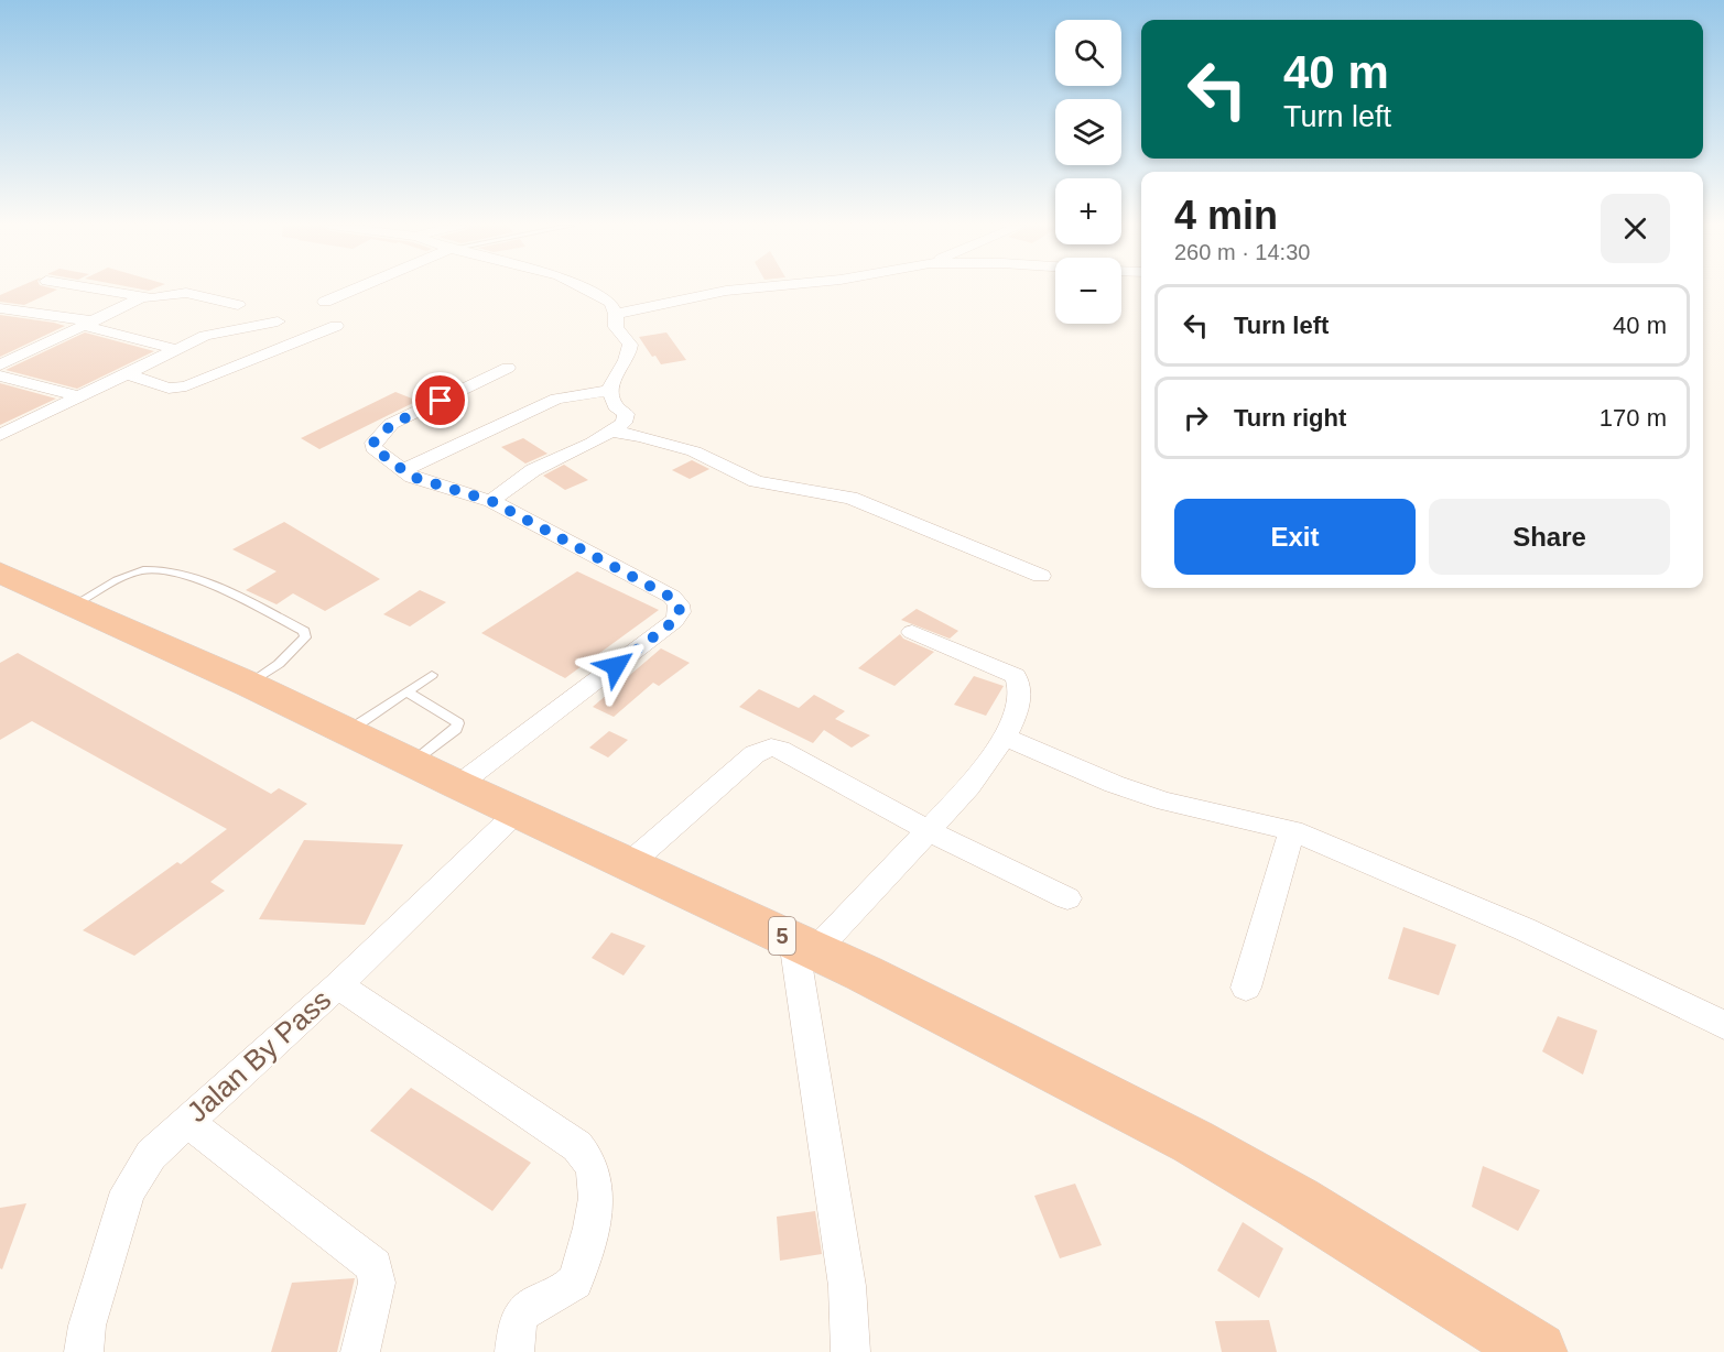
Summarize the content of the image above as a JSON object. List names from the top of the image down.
{
  "streets": {
    "highway": ["5"],
    "street": ["Jalan By Pass"]
  },
  "crossings": [
    ["5", "Jalan By Pass"]
  ],
  "page": {
    "map_buttons": ["+", "−"],
    "turn": ["40 m", "Turn left"],
    "heading": ["4 min", "260 m · 14:30"],
    "list": [
      {
        "name": "Turn left",
        "value": "40 m"
      },
      {
        "name": "Turn right",
        "value": "170 m"
      }
    ],
    "buttons": ["Exit", "Share"]
  }
}
